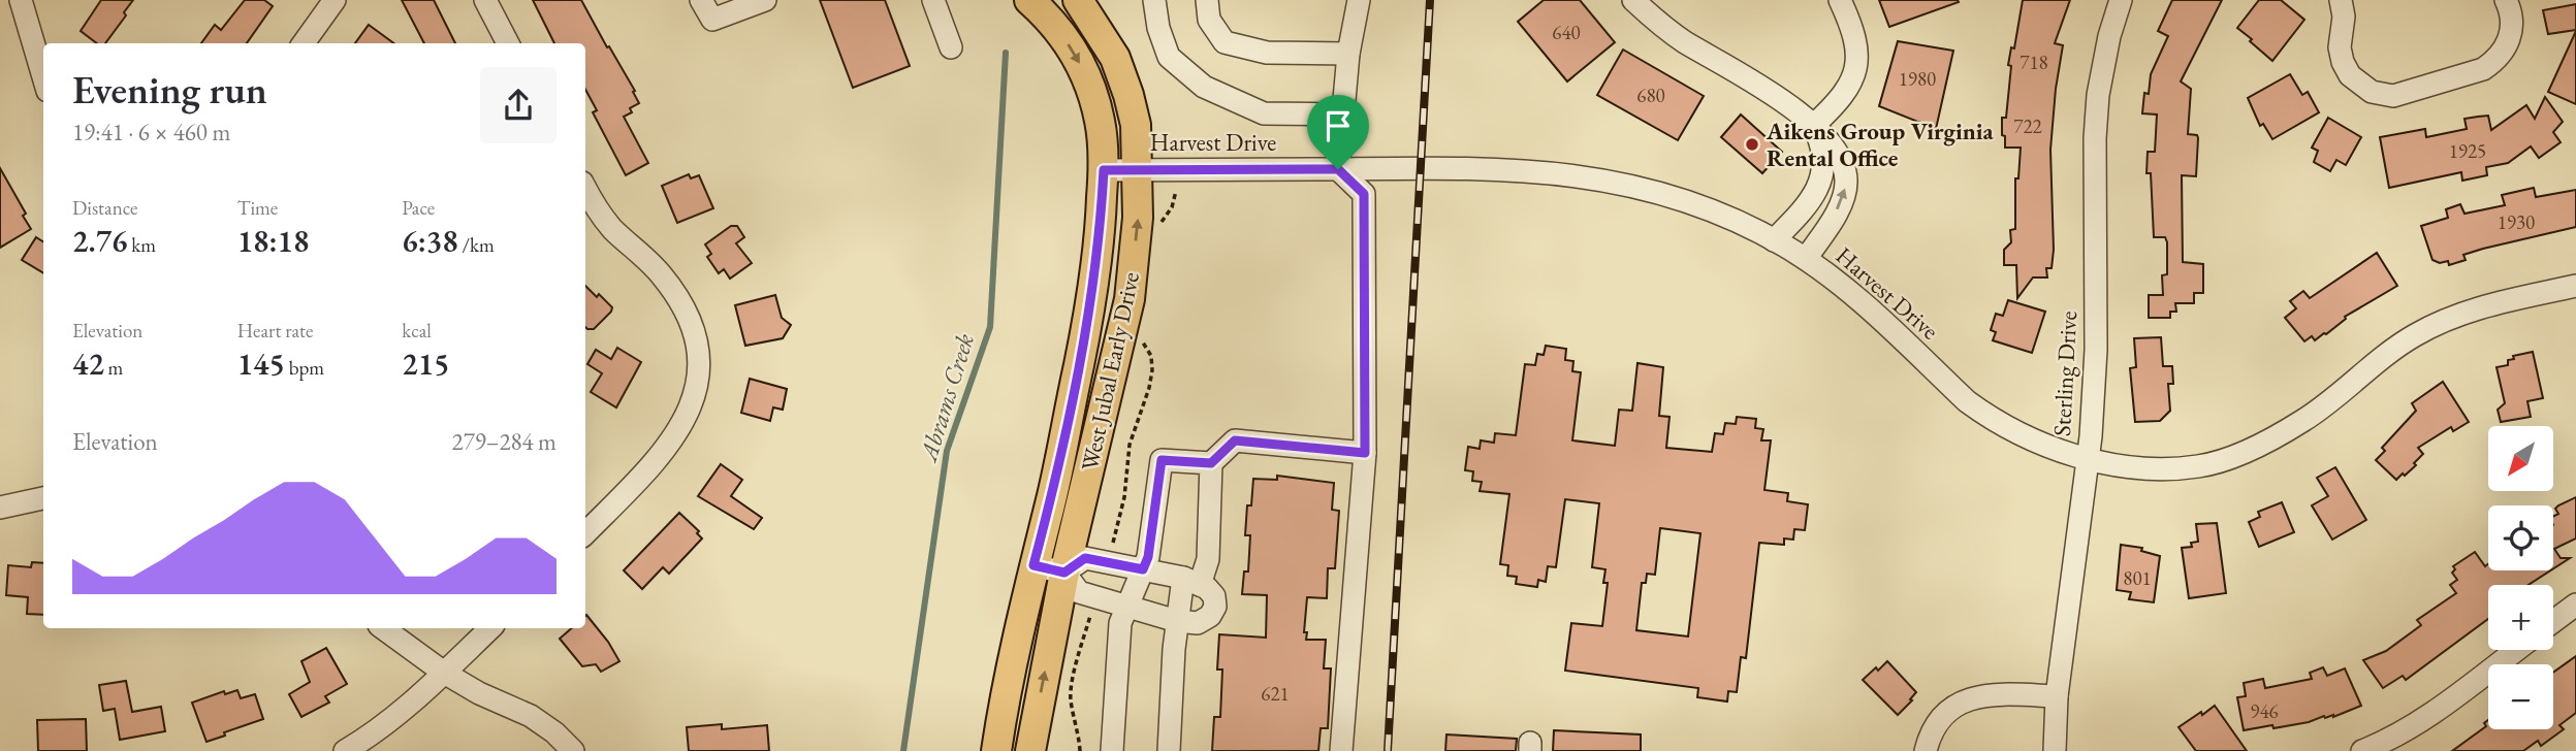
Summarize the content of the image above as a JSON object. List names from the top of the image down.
{
  "streets": {
    "main road": ["West Jubal Early Drive"],
    "street": ["Harvest Drive", "Sterling Drive"]
  },
  "crossings": [
    ["Harvest Drive", "West Jubal Early Drive"],
    ["Harvest Drive", "Sterling Drive"]
  ],
  "water": ["Abrams Creek"],
  "places": ["Aikens Group Virginia Rental Office"],
  "house_numbers": [
    "640",
    "718",
    "1980",
    "680",
    "722",
    "1925",
    "1930",
    "801",
    "621",
    "946"
  ],
  "north": "bottom left",
  "page": {
    "heading": ["Evening run", "19:41 · 6 × 460 m"],
    "stats": [
      ["Distance", "2.76 km"],
      ["Time", "18:18"],
      ["Pace", "6:38 /km"],
      ["Elevation", "42 m"],
      ["Heart rate", "145 bpm"],
      ["kcal", "215"]
    ],
    "chart": ["Elevation", "279–284 m"],
    "map_buttons": ["+", "−"]
  }
}
